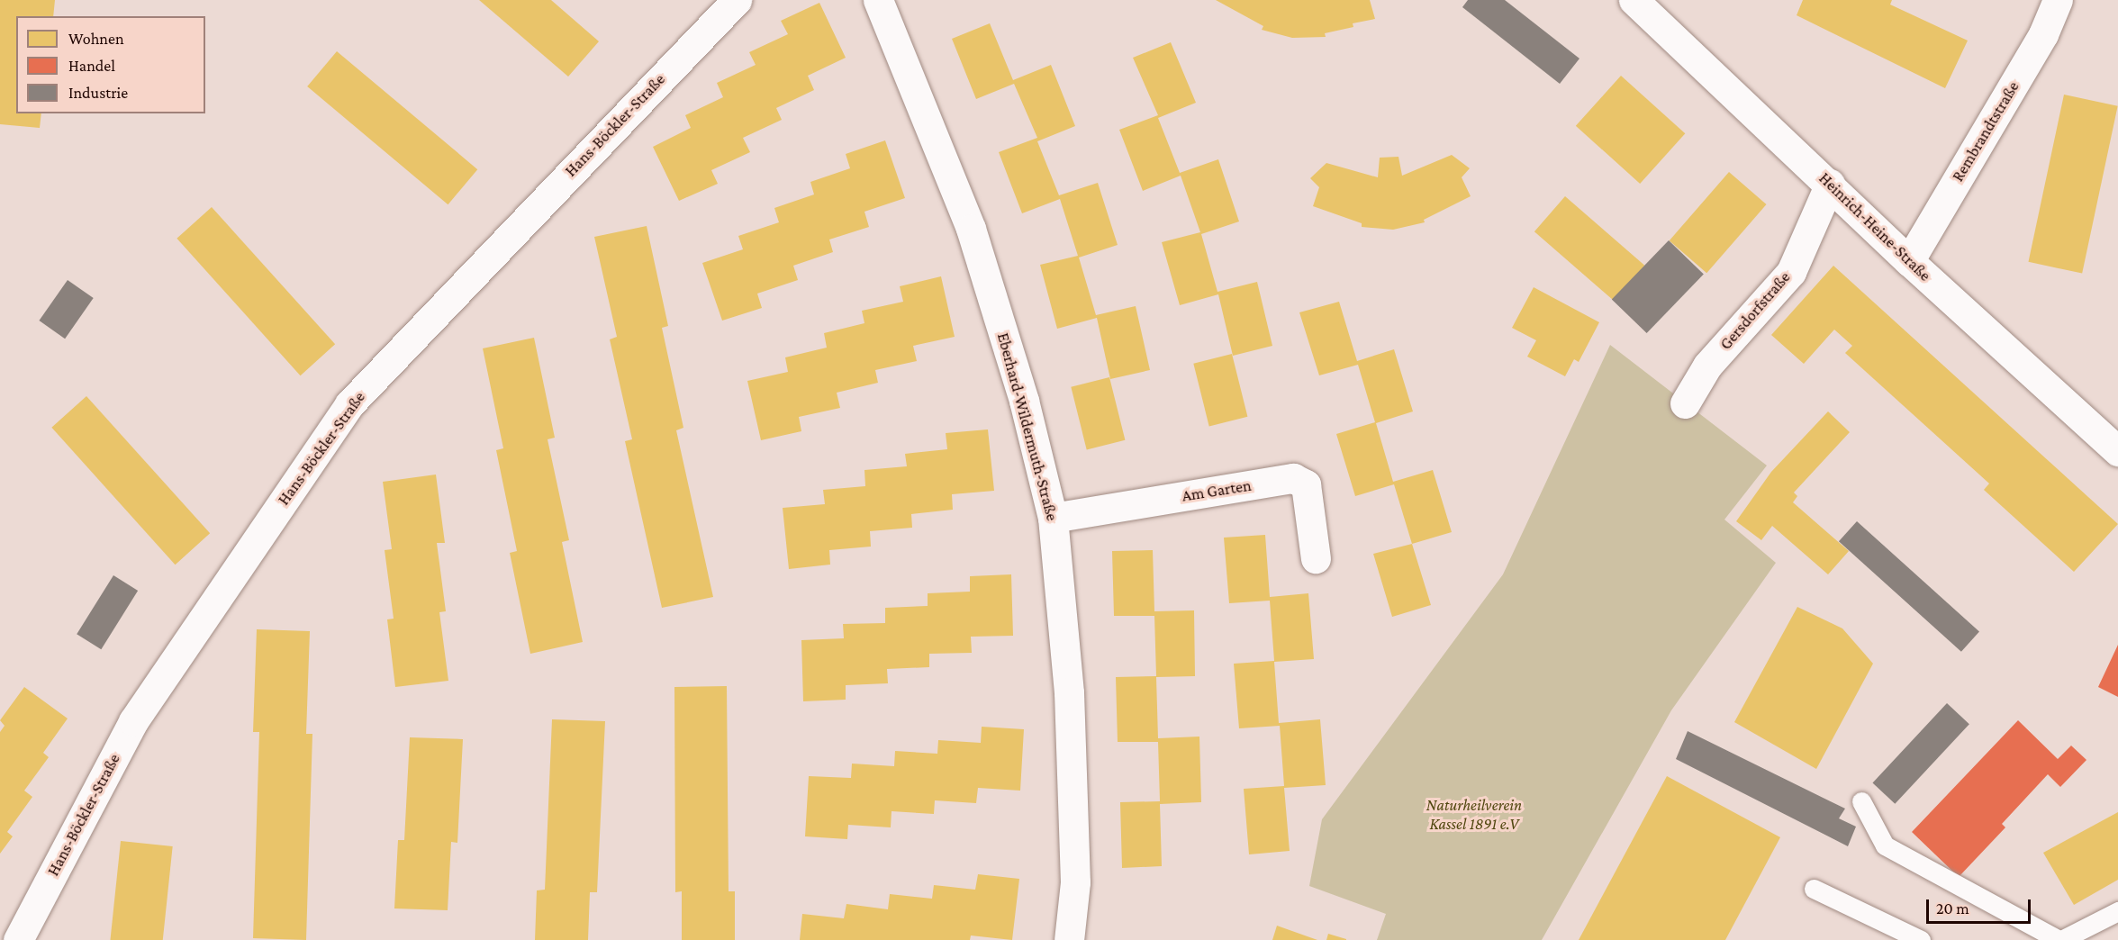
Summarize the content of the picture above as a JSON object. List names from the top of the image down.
{
  "streets": {
    "street": [
      "Hans-Böckler-Straße",
      "Rembrandtstraße",
      "Heinrich-Heine-Straße",
      "Gersdorfstraße",
      "Eberhard-Wildermuth-Straße",
      "Am Garten"
    ]
  },
  "crossings": [
    ["Rembrandtstraße", "Heinrich-Heine-Straße"],
    ["Heinrich-Heine-Straße", "Gersdorfstraße"],
    ["Eberhard-Wildermuth-Straße", "Am Garten"]
  ],
  "parks": ["Naturheilverein Kassel 1891 e.V"],
  "legend": ["Wohnen", "Handel", "Industrie"],
  "scale_bar": "20 m"
}
